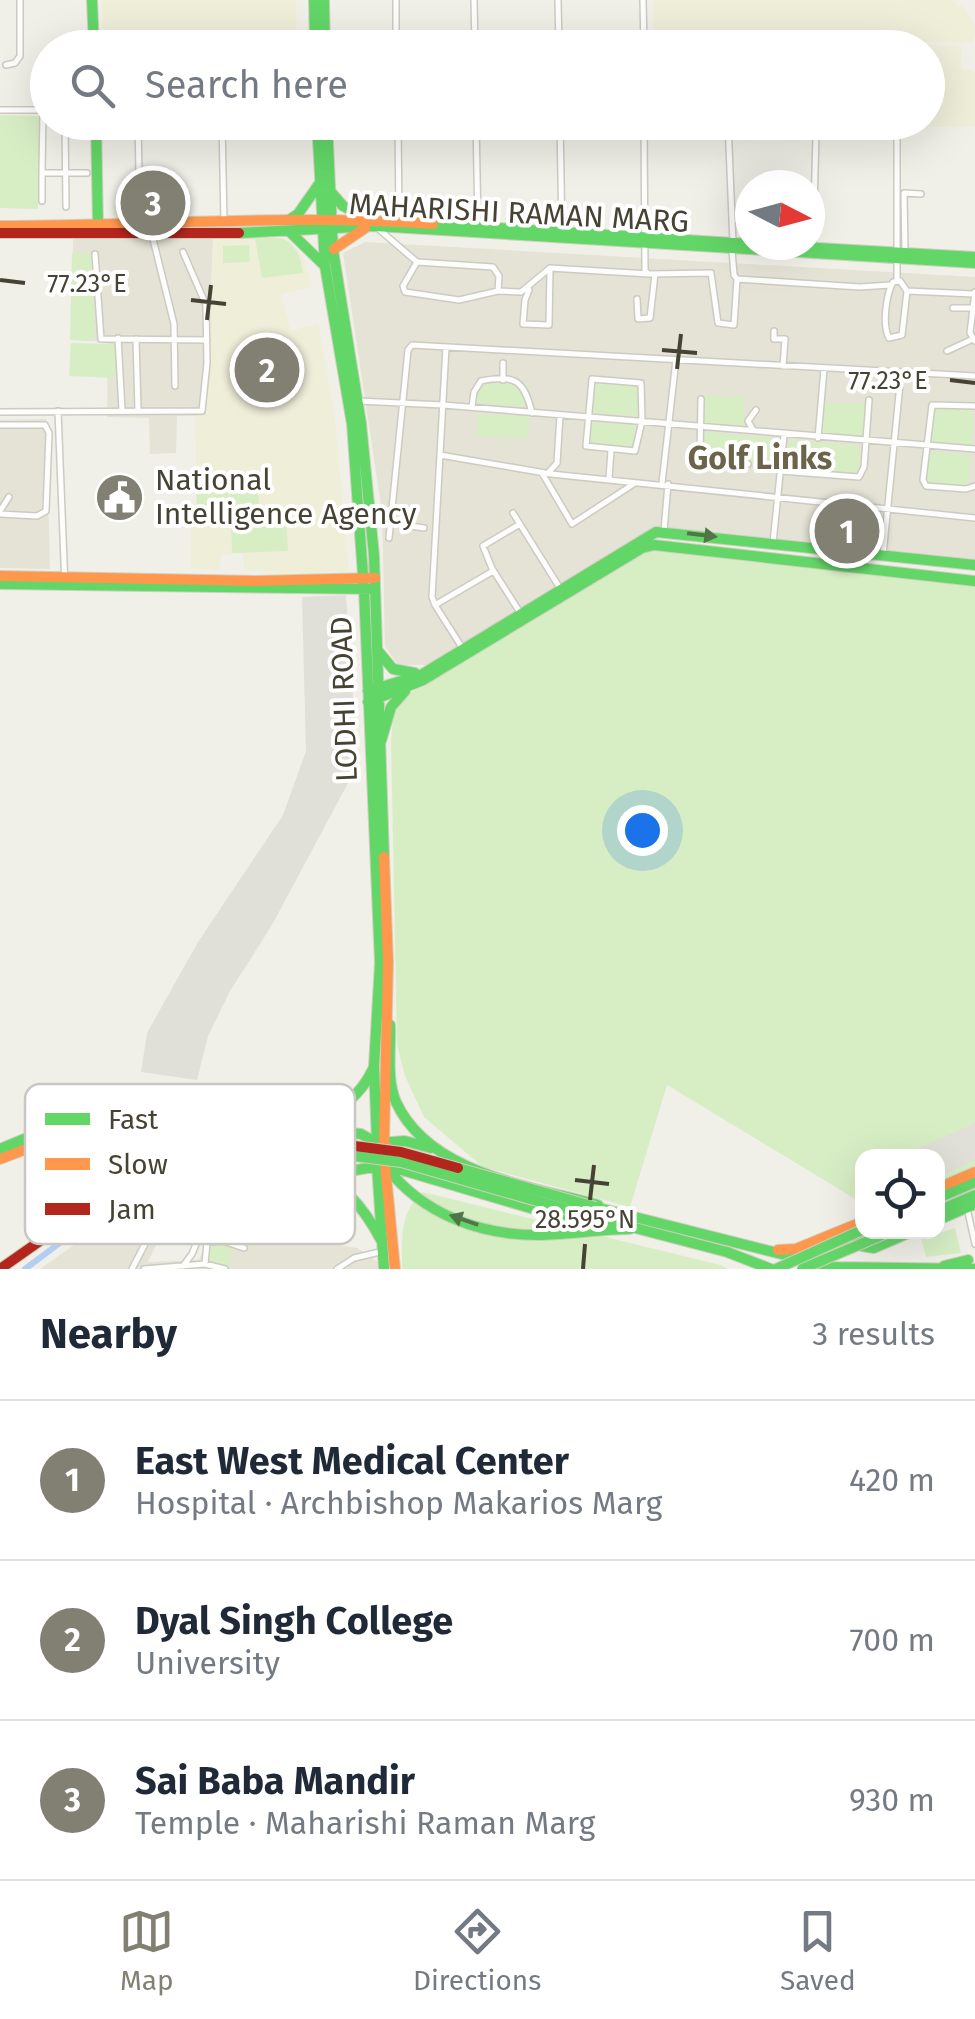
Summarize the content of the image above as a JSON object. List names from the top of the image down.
{
  "streets": {
    "main road": ["MAHARISHI RAMAN MARG", "LODHI ROAD"]
  },
  "crossings": [
    ["MAHARISHI RAMAN MARG", "LODHI ROAD"]
  ],
  "districts": ["Golf Links"],
  "places": {
    "public building": ["National Intelligence Agency"]
  },
  "legend": ["Fast", "Slow", "Jam"],
  "north": "right",
  "page": {
    "search": "Search here",
    "pins": ["3", "2", "1"],
    "heading": ["Nearby", "3 results"],
    "list": [
      {
        "mark": "1",
        "name": "East West Medical Center",
        "note": "Hospital · Archbishop Makarios Marg",
        "value": "420 m"
      },
      {
        "mark": "2",
        "name": "Dyal Singh College",
        "note": "University",
        "value": "700 m"
      },
      {
        "mark": "3",
        "name": "Sai Baba Mandir",
        "note": "Temple · Maharishi Raman Marg",
        "value": "930 m"
      }
    ],
    "nav": ["Map", "Directions", "Saved"]
  },
  "coordinates": ["77.23°E", "28.595°N"]
}
